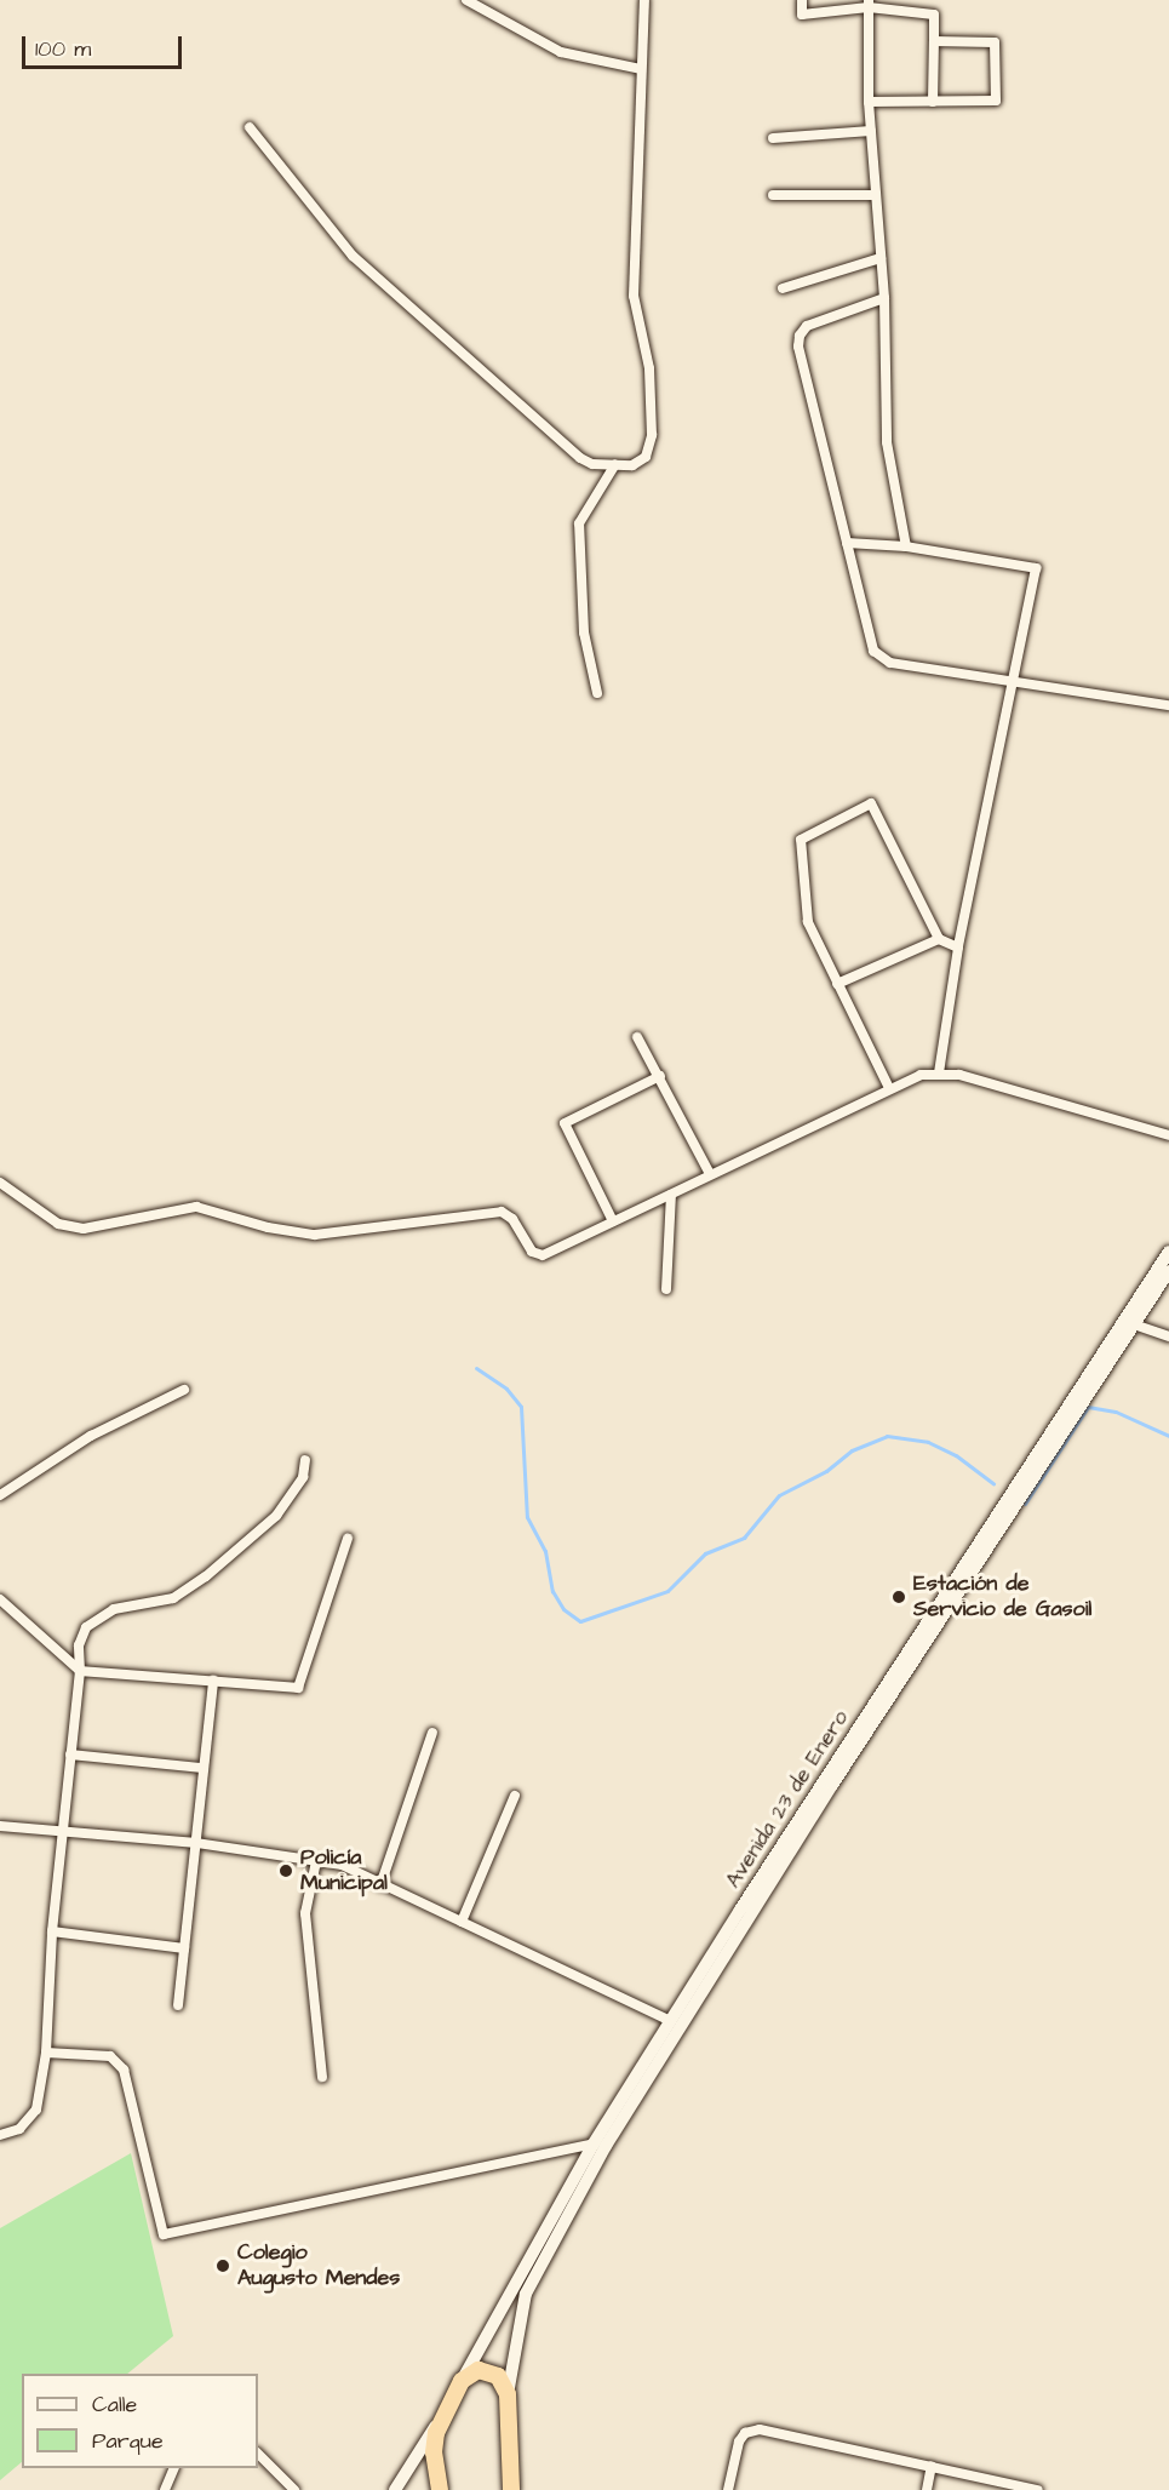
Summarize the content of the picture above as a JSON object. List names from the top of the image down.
{
  "streets": {
    "main road": ["Avenida 23 de Enero"]
  },
  "places": ["Estación de Servicio de Gasoil", "Policía Municipal", "Colegio Augusto Mendes"],
  "legend": ["Calle", "Parque"],
  "scale_bar": "100 m"
}
